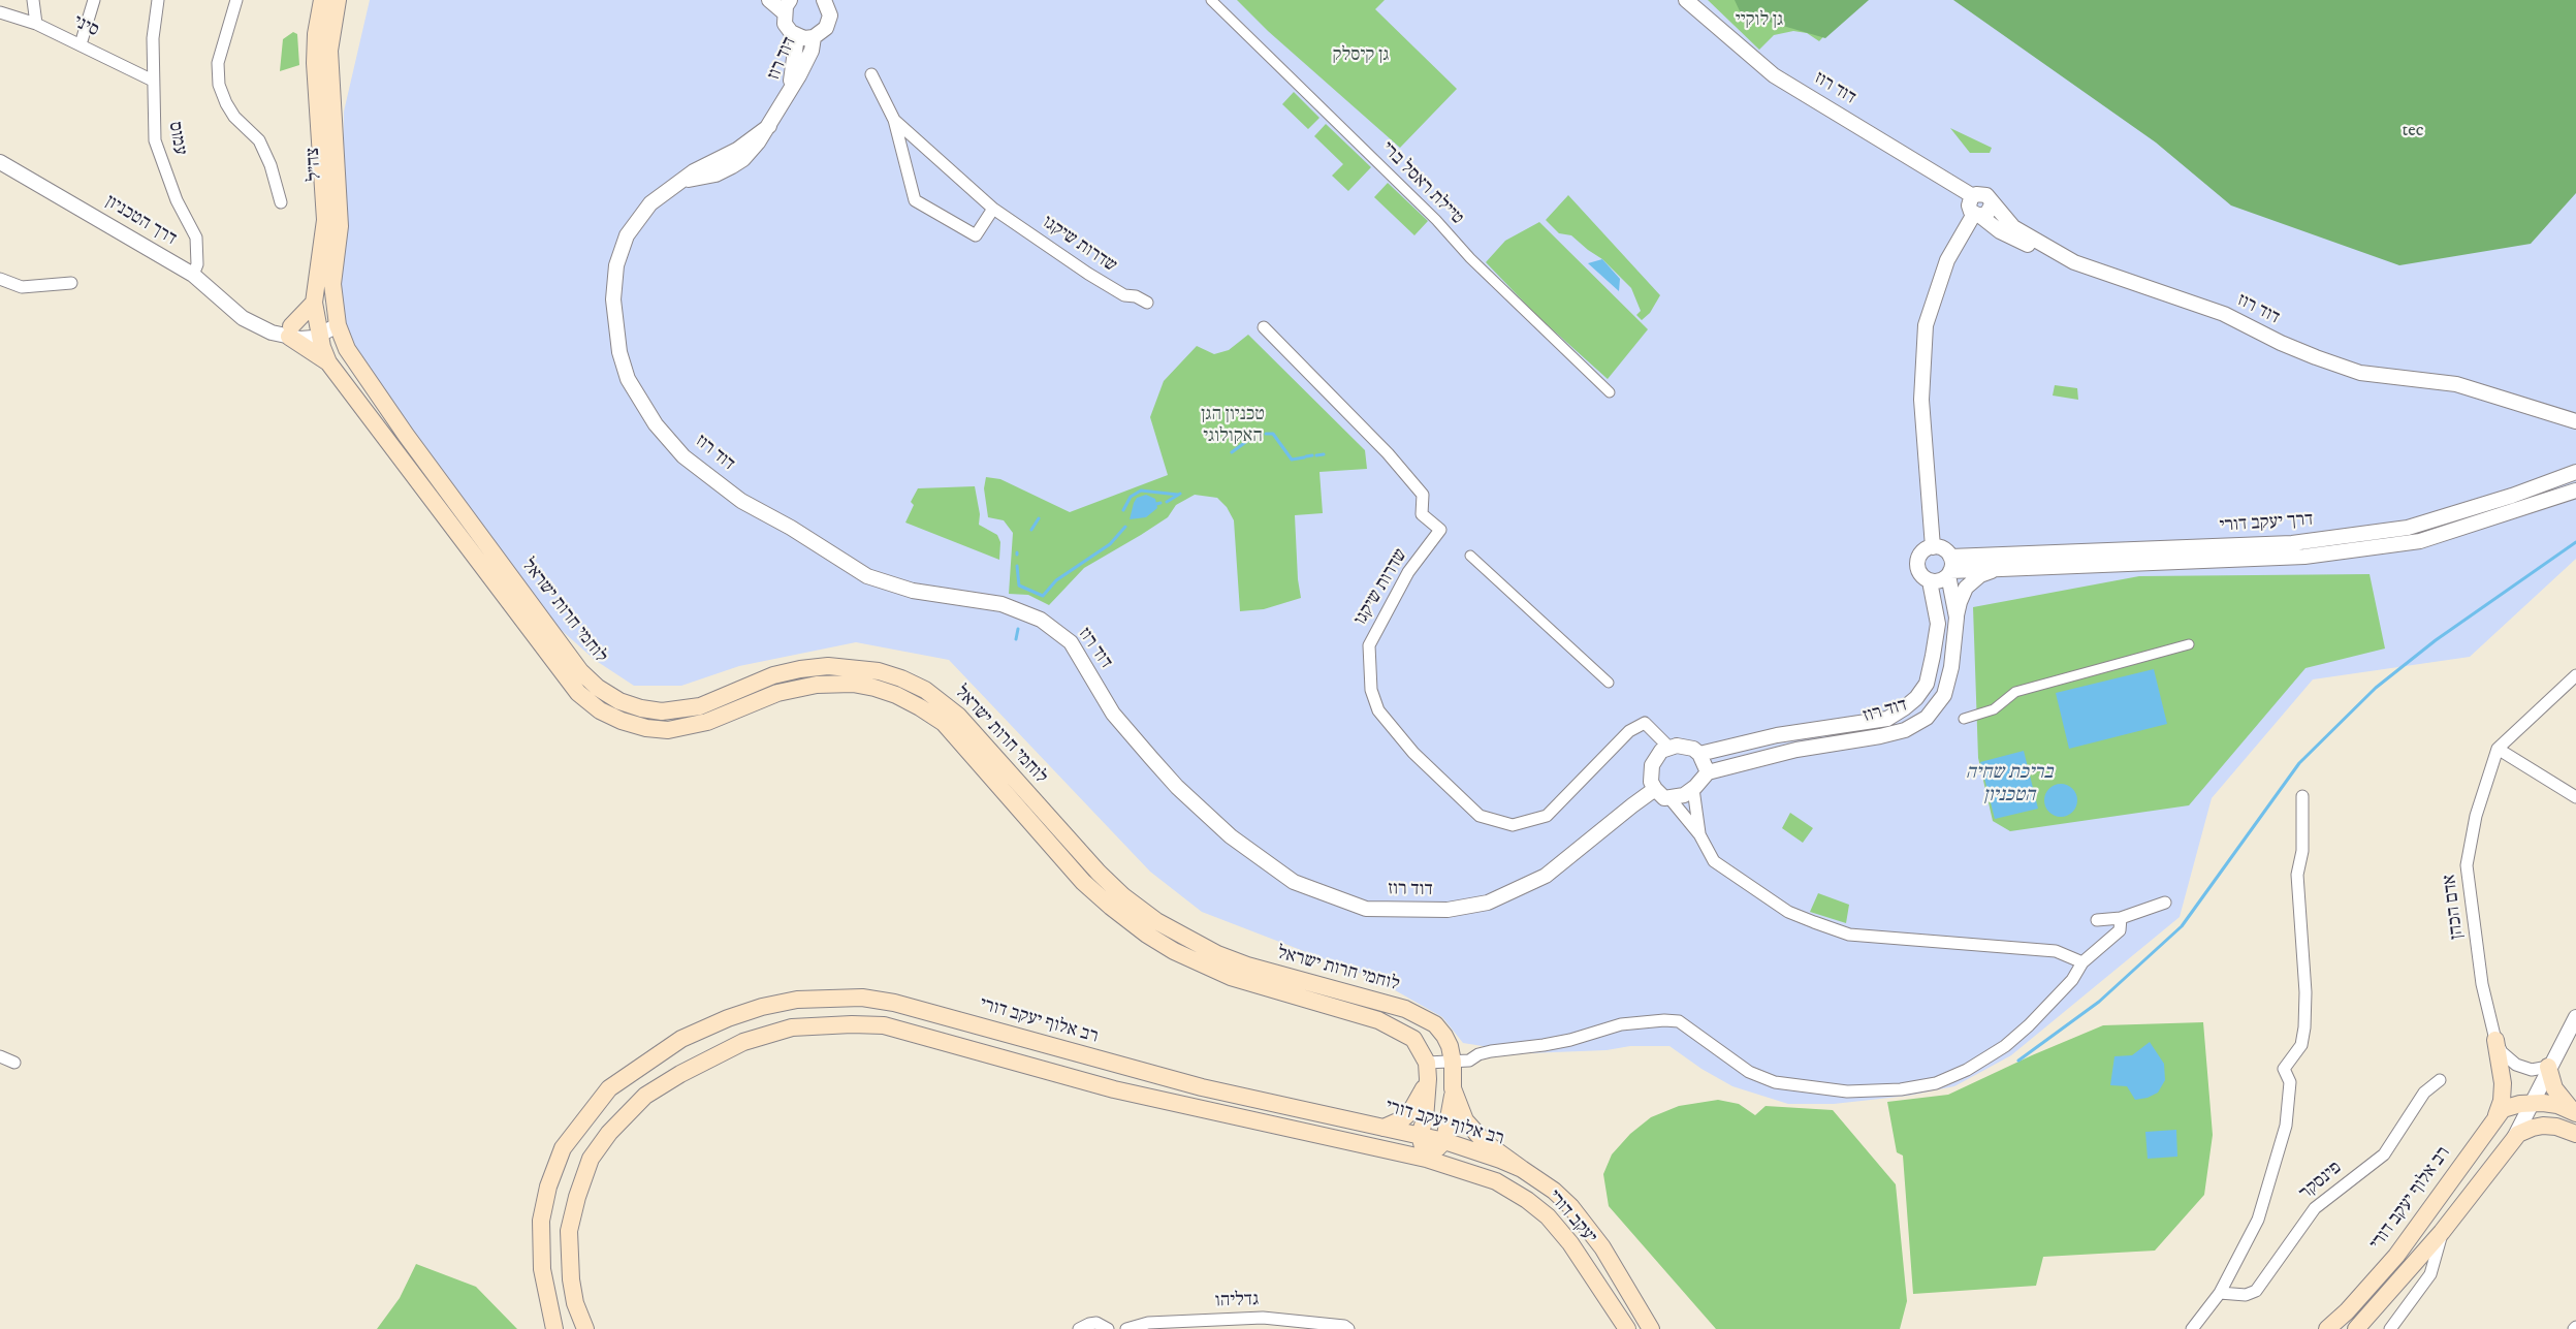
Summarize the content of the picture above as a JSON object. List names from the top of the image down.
{
  "streets": {
    "main road": [
      "צה״ל",
      "לוחמי חרות ישראל",
      "רב אלוף יעקב דורי",
      "יעקב דורי"
    ],
    "street": [
      "סיני",
      "דוד רוז",
      "עמוס",
      "טיילת ראסל ברי",
      "דרך הטכניון",
      "שדרות שיקגו",
      "דרך יעקב דורי",
      "אדם הכהן",
      "פינסקר",
      "גדליהו"
    ]
  },
  "crossings": [
    ["סיני", "עמוס"],
    ["דוד רוז", "שדרות שיקגו"],
    ["דוד רוז", "דרך יעקב דורי"],
    ["עמוס", "דרך הטכניון"],
    ["צה״ל", "דרך הטכניון"],
    ["צה״ל", "לוחמי חרות ישראל"],
    ["דרך הטכניון", "לוחמי חרות ישראל"],
    ["לוחמי חרות ישראל", "רב אלוף יעקב דורי"]
  ],
  "water": ["בריכת שחיה הטכניון"],
  "parks": [
    "גן לוקיי",
    "גן קיסלק",
    "tec",
    "טכניון הגן האקולוגי"
  ]
}
